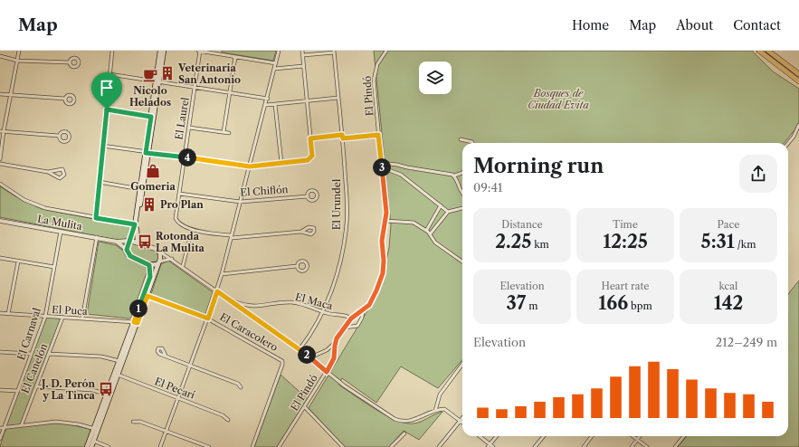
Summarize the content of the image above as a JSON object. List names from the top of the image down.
{
  "streets": {
    "street": [
      "El Pindó",
      "El Laurel",
      "El Chiflón",
      "El Urundel",
      "La Mulita",
      "El Maca",
      "El Puca",
      "El Caracolero",
      "El Carnaval",
      "El Canelón",
      "El Pecarí"
    ]
  },
  "crossings": [
    ["El Pindó", "El Maca"],
    ["El Laurel", "El Chiflón"],
    ["El Urundel", "El Maca"],
    ["La Mulita", "El Carnaval"],
    ["El Puca", "El Carnaval"],
    ["El Puca", "El Canelón"]
  ],
  "parks": ["Bosques de Ciudad Evita"],
  "places": {
    "building": ["Veterinaria San Antonio", "Pro Plan"],
    "cafe": ["Nicolo Helados"],
    "shop": ["Gomeria"],
    "bus stop": ["Rotonda La Mulita", "J. D. Perón y La Tinca"]
  },
  "page": {
    "header": "Map",
    "nav": [
      "Home",
      "Map",
      "About",
      "Contact"
    ],
    "heading": ["Morning run", "09:41"],
    "pins": [
      "4",
      "3",
      "1",
      "2"
    ],
    "stats": [
      ["Distance", "2.25 km"],
      ["Time", "12:25"],
      ["Pace", "5:31 /km"],
      ["Elevation", "37 m"],
      ["Heart rate", "166 bpm"],
      ["kcal", "142"]
    ],
    "chart": ["Elevation", "212–249 m"]
  }
}
